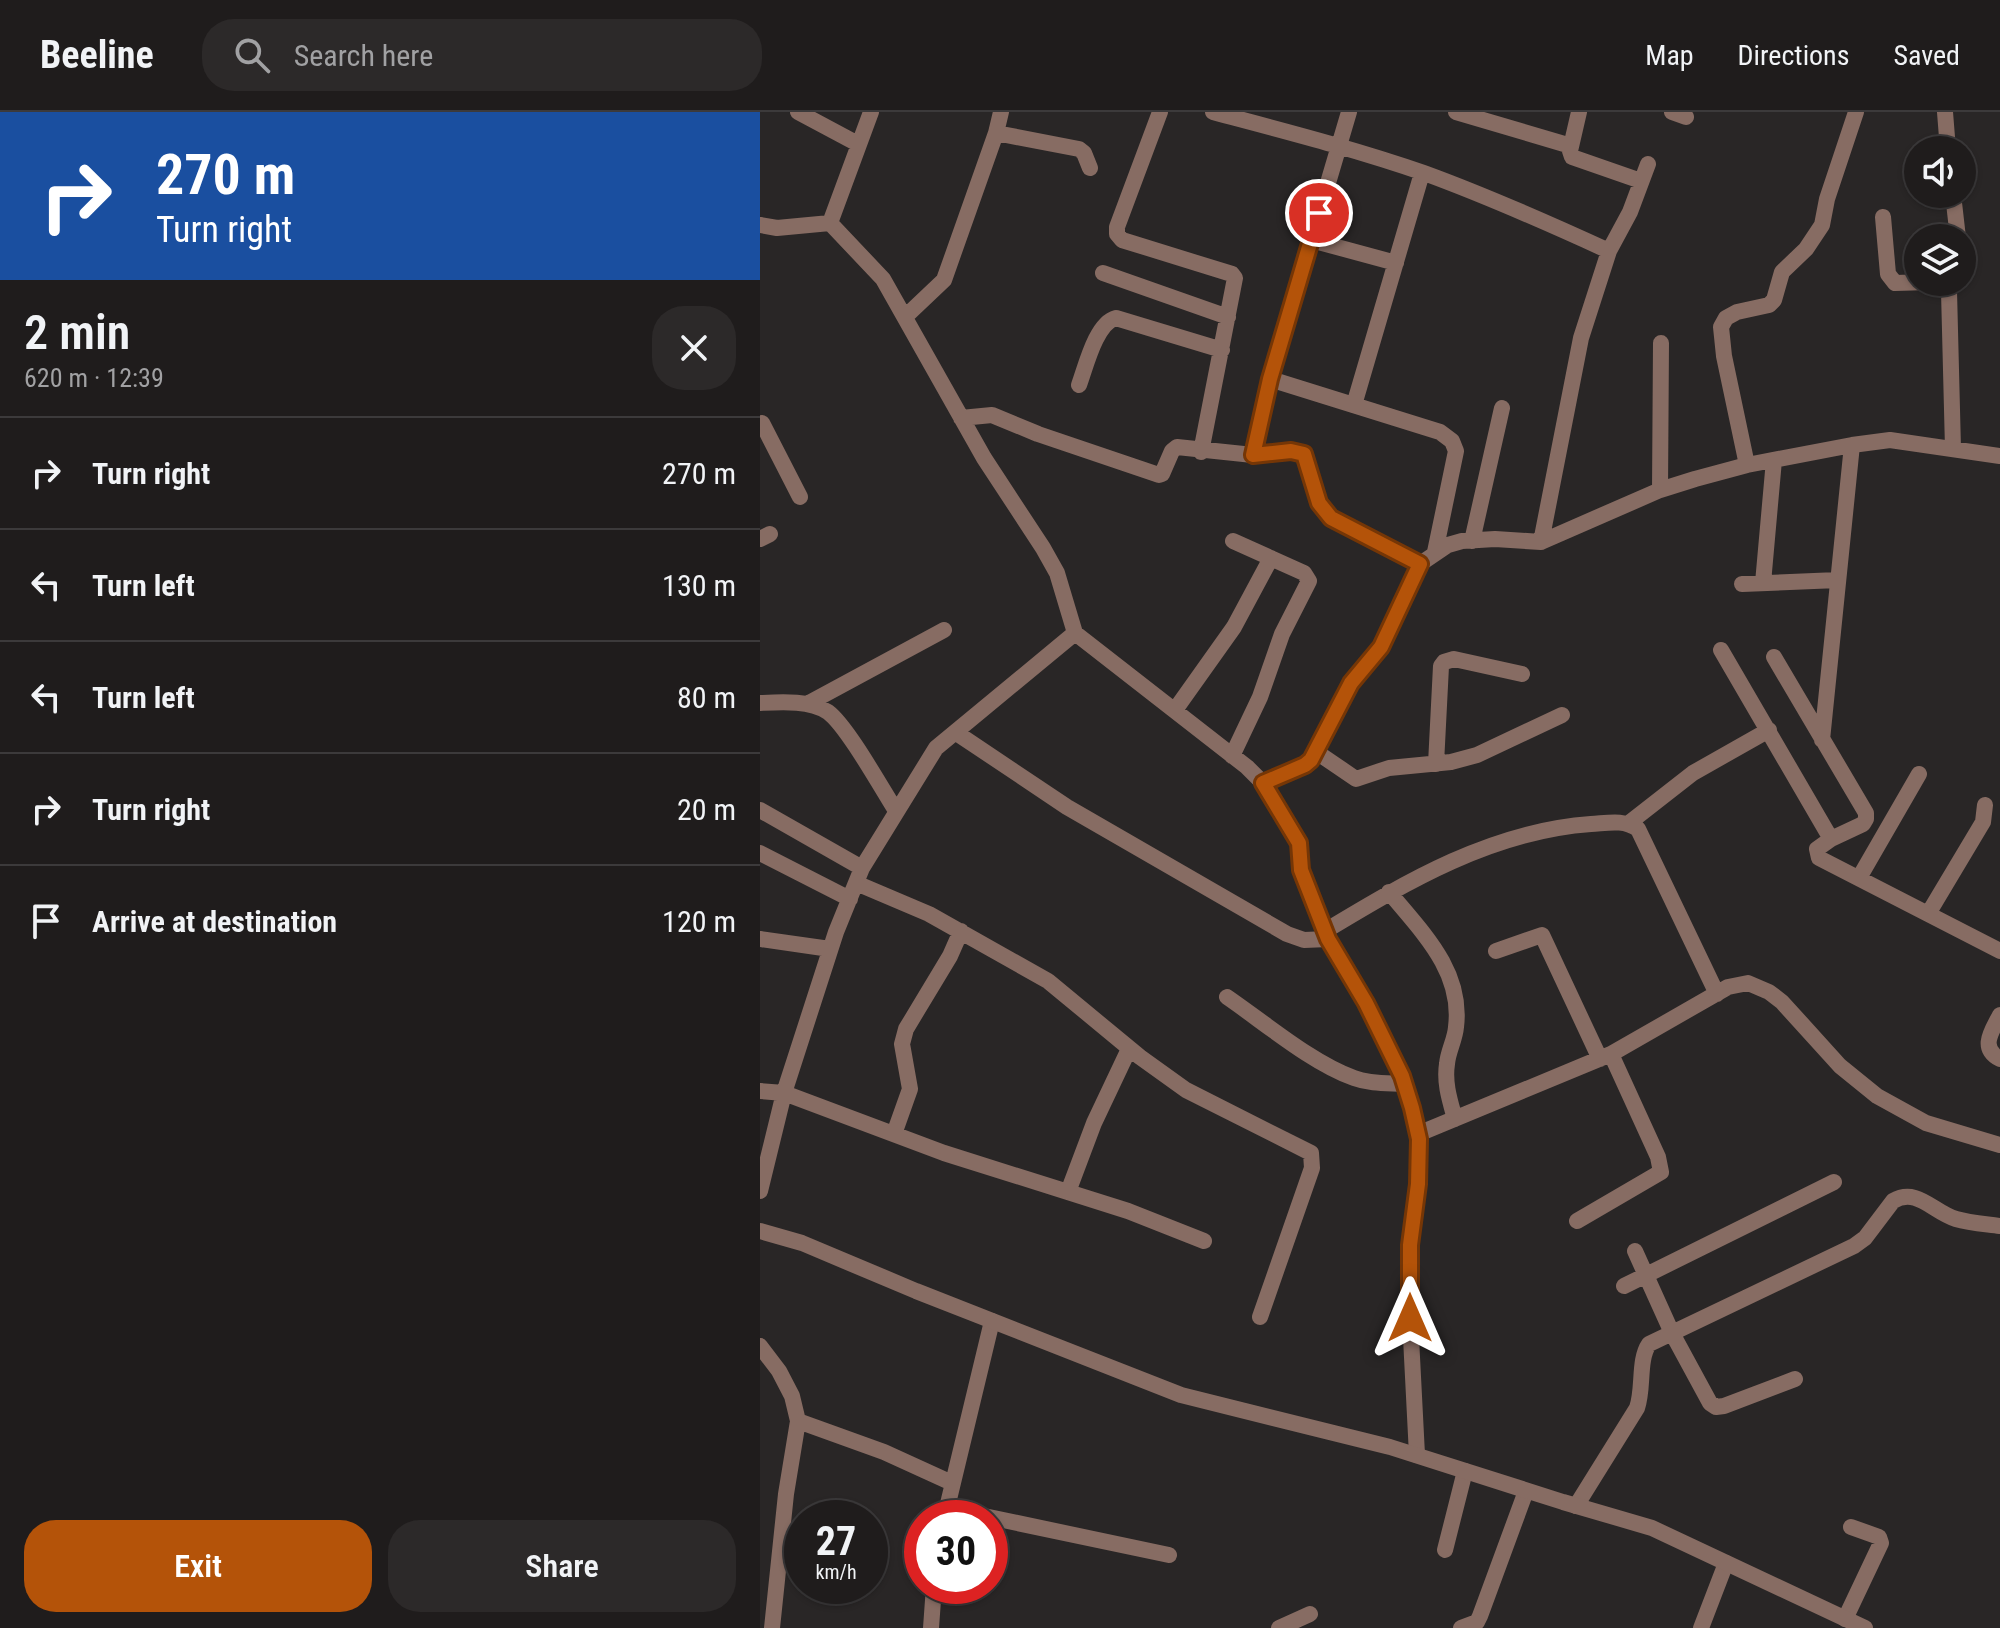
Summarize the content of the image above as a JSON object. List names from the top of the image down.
{
  "page": {
    "header": "Beeline",
    "search": "Search here",
    "nav": ["Map", "Directions", "Saved"],
    "turn": ["270 m", "Turn right"],
    "heading": ["2 min", "620 m · 12:39"],
    "list": [
      {
        "name": "Turn right",
        "value": "270 m"
      },
      {
        "name": "Turn left",
        "value": "130 m"
      },
      {
        "name": "Turn left",
        "value": "80 m"
      },
      {
        "name": "Turn right",
        "value": "20 m"
      },
      {
        "name": "Arrive at destination",
        "value": "120 m"
      }
    ],
    "speed": "27 km/h",
    "limit": "30",
    "buttons": ["Exit", "Share"]
  }
}
